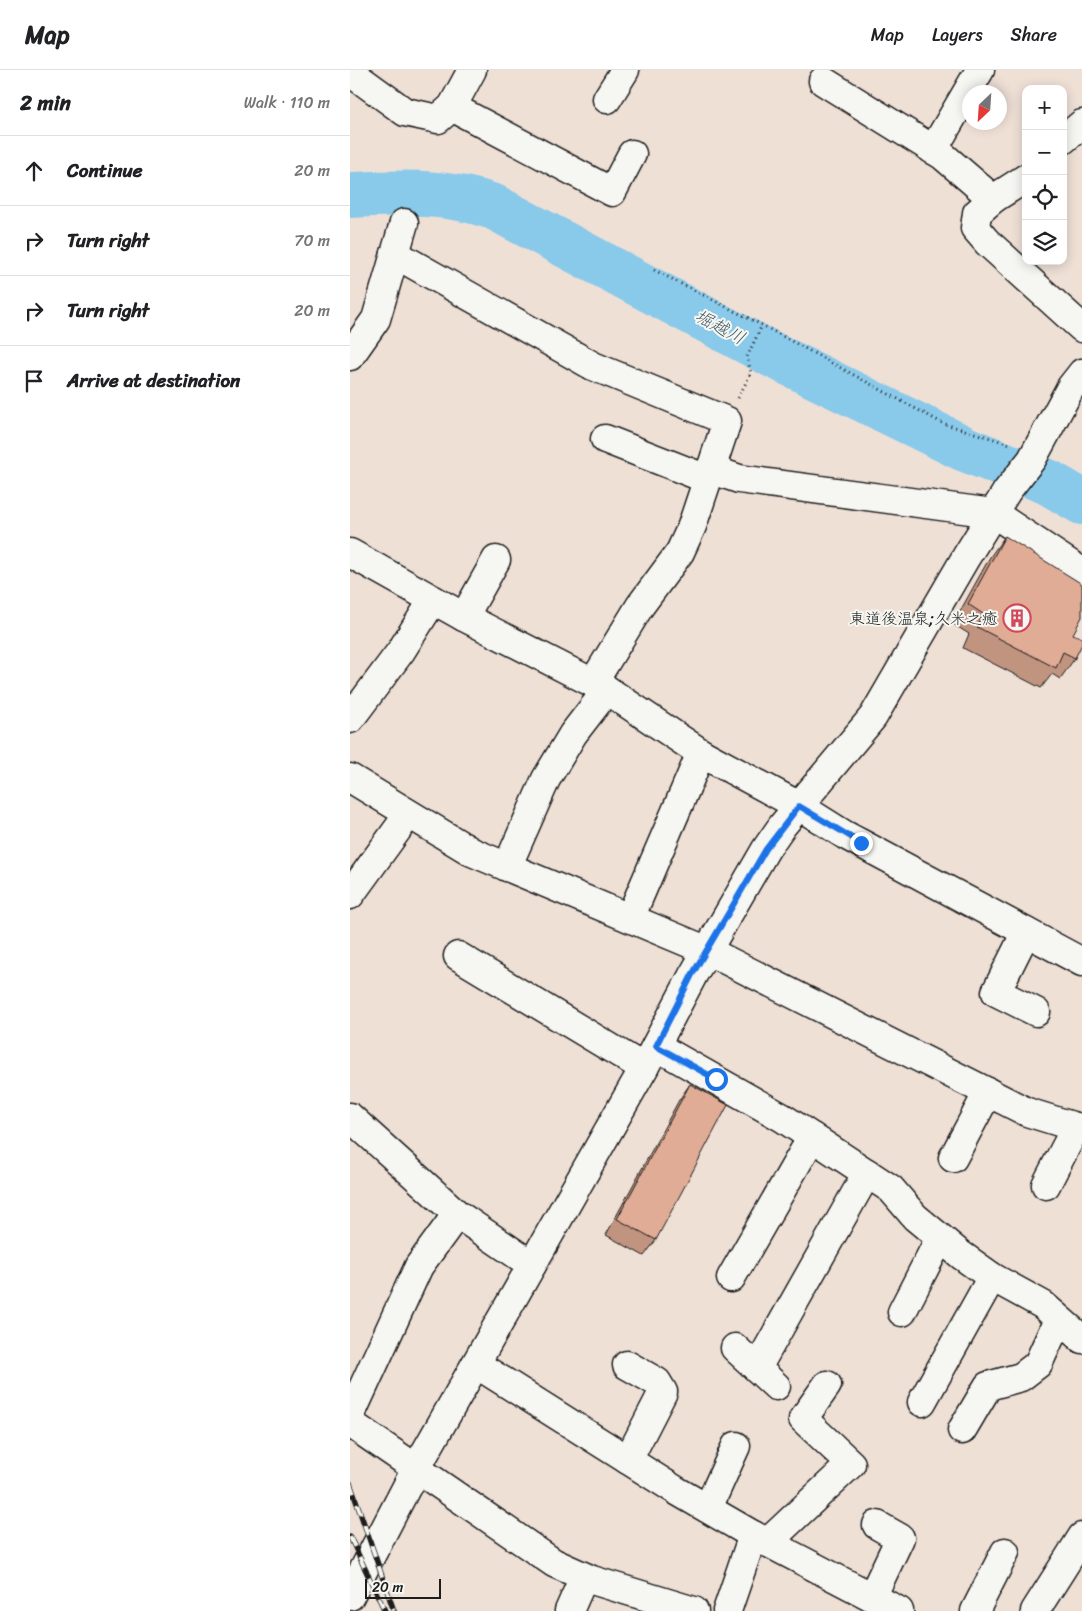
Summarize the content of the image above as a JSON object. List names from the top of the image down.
{
  "water": ["堀越川"],
  "places": {
    "building": ["東道後温泉;久米之癒"]
  },
  "scale_bar": "20 m",
  "north": "bottom left",
  "page": {
    "header": "Map",
    "nav": ["Map", "Layers", "Share"],
    "heading": ["2 min", "Walk · 110 m"],
    "map_buttons": ["+", "−"],
    "list": [
      ["Continue", "20 m"],
      ["Turn right", "70 m"],
      ["Turn right", "20 m"],
      "Arrive at destination"
    ],
    "scale": "20 m"
  }
}
